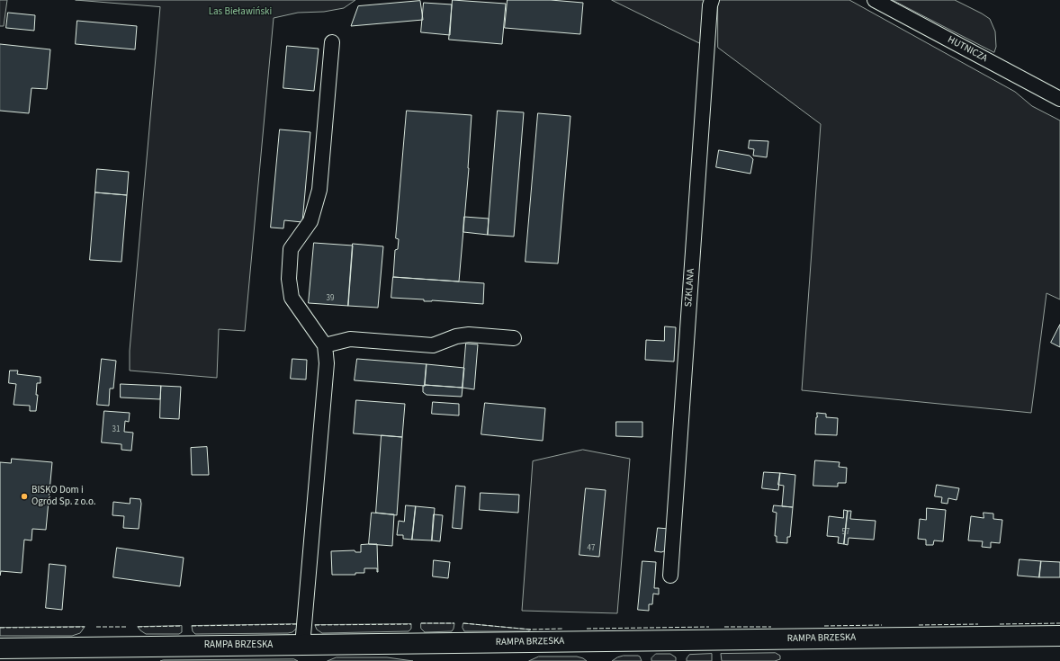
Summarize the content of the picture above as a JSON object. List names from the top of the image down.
{
  "streets": {
    "highway": ["RAMPA BRZESKA"],
    "street": ["HUTNICZA", "SZKLANA"]
  },
  "parks": ["Las Bieławiński"],
  "places": ["BISKO Dom i Ogród Sp. z o.o."],
  "house_numbers": [
    "39",
    "31",
    "57",
    "47"
  ]
}
